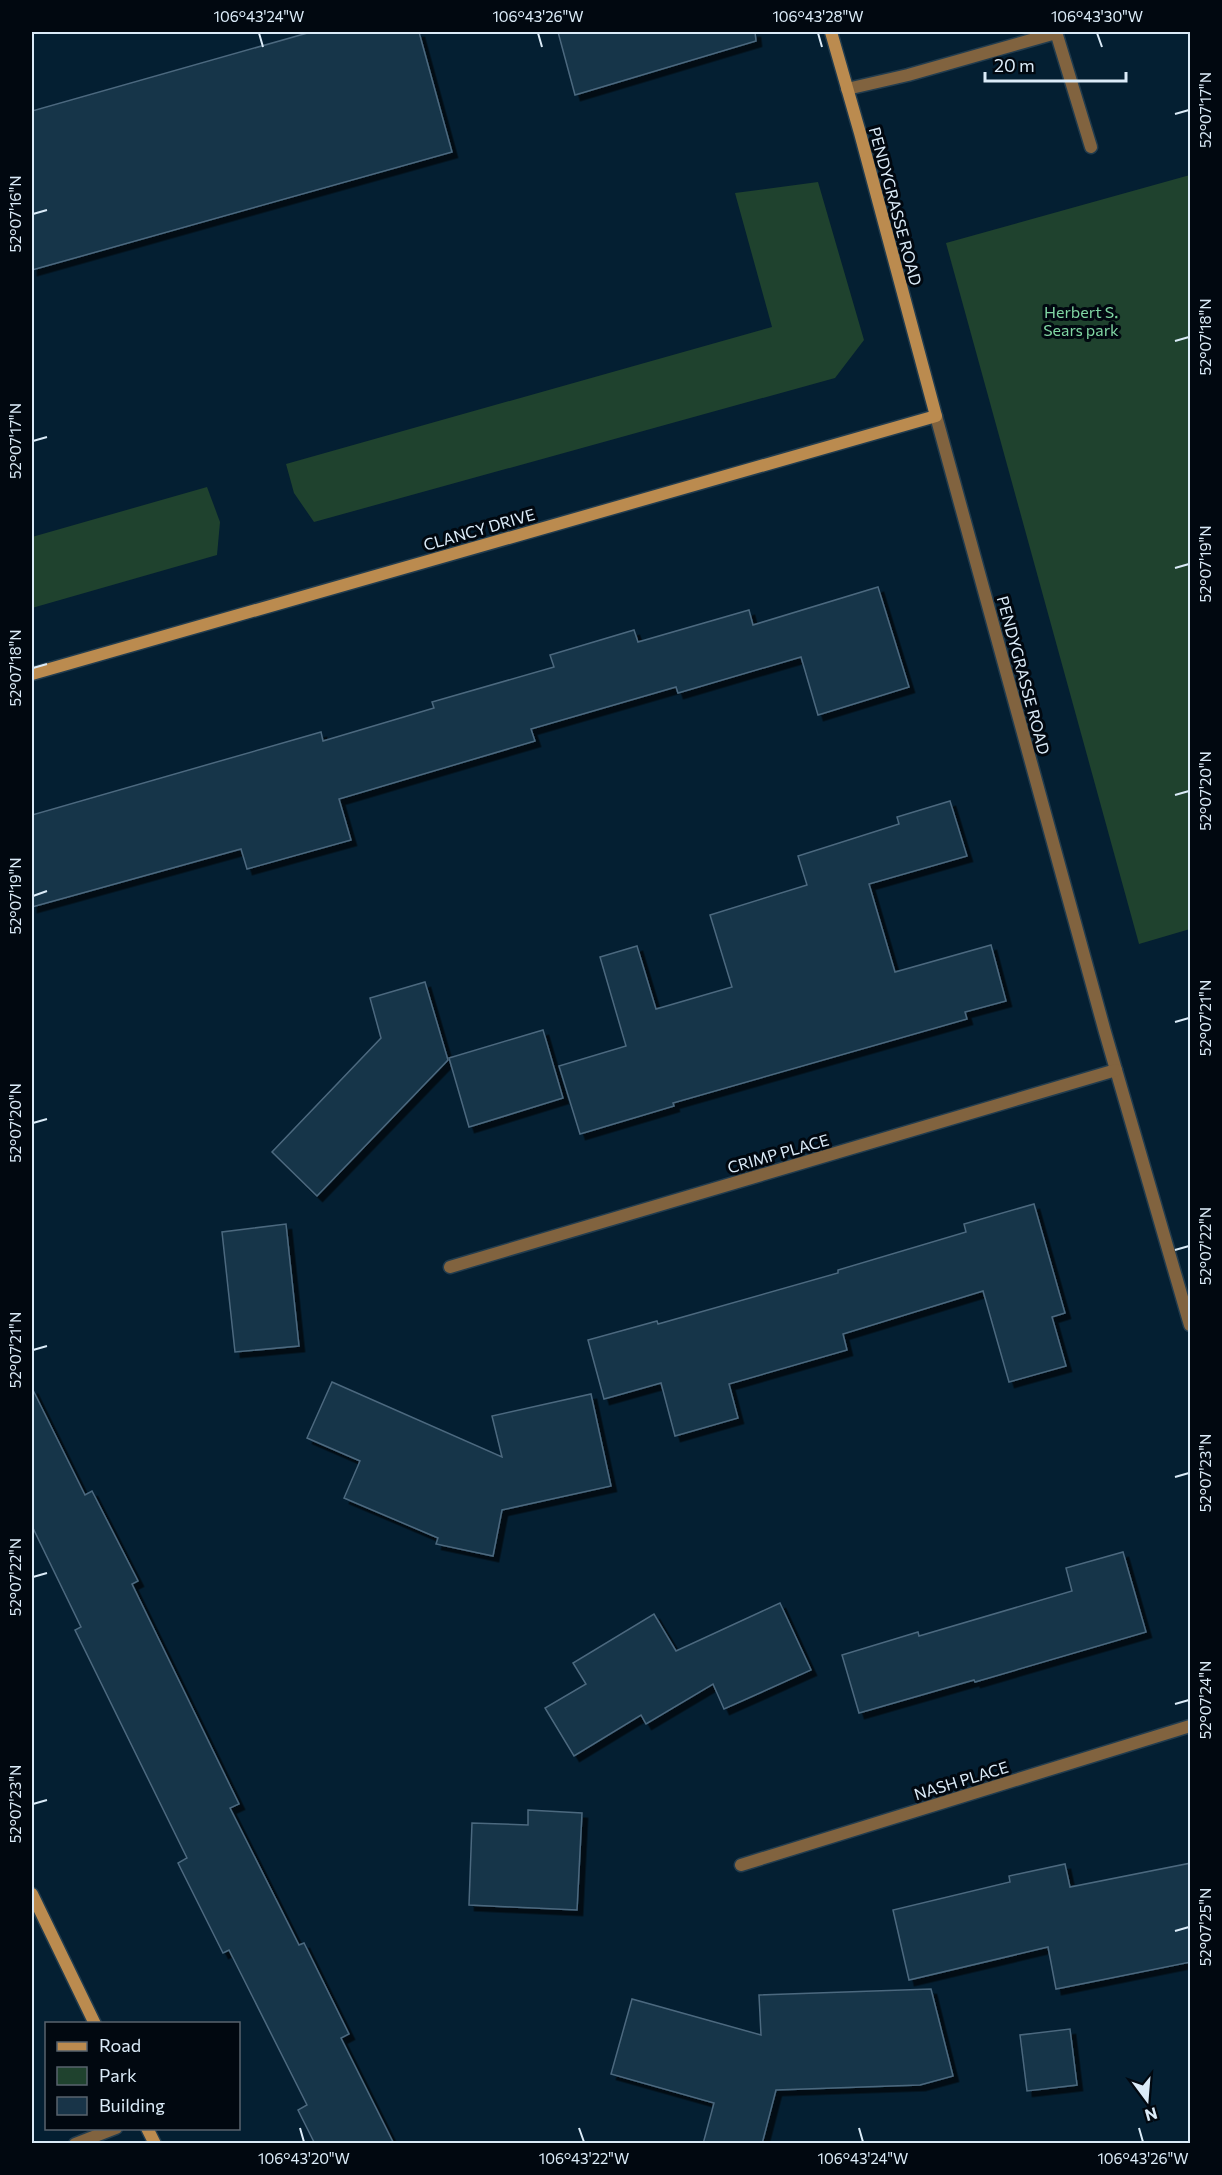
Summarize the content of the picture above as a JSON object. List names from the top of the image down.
{
  "streets": {
    "street": [
      "PENDYGRASSE ROAD",
      "CLANCY DRIVE",
      "CRIMP PLACE",
      "NASH PLACE"
    ]
  },
  "crossings": [
    ["PENDYGRASSE ROAD", "CLANCY DRIVE"],
    ["PENDYGRASSE ROAD", "CRIMP PLACE"]
  ],
  "parks": ["Herbert S. Sears park"],
  "legend": ["Road", "Park", "Building"],
  "scale_bar": "20 m",
  "north": "bottom",
  "coordinates": [
    "106°43'24\"W",
    "106°43'26\"W",
    "106°43'28\"W",
    "106°43'30\"W",
    "52°07'17\"N",
    "52°07'16\"N",
    "52°07'18\"N",
    "52°07'19\"N",
    "52°07'20\"N",
    "52°07'21\"N",
    "52°07'22\"N",
    "52°07'23\"N",
    "52°07'24\"N",
    "52°07'25\"N",
    "106°43'20\"W",
    "106°43'22\"W"
  ]
}
